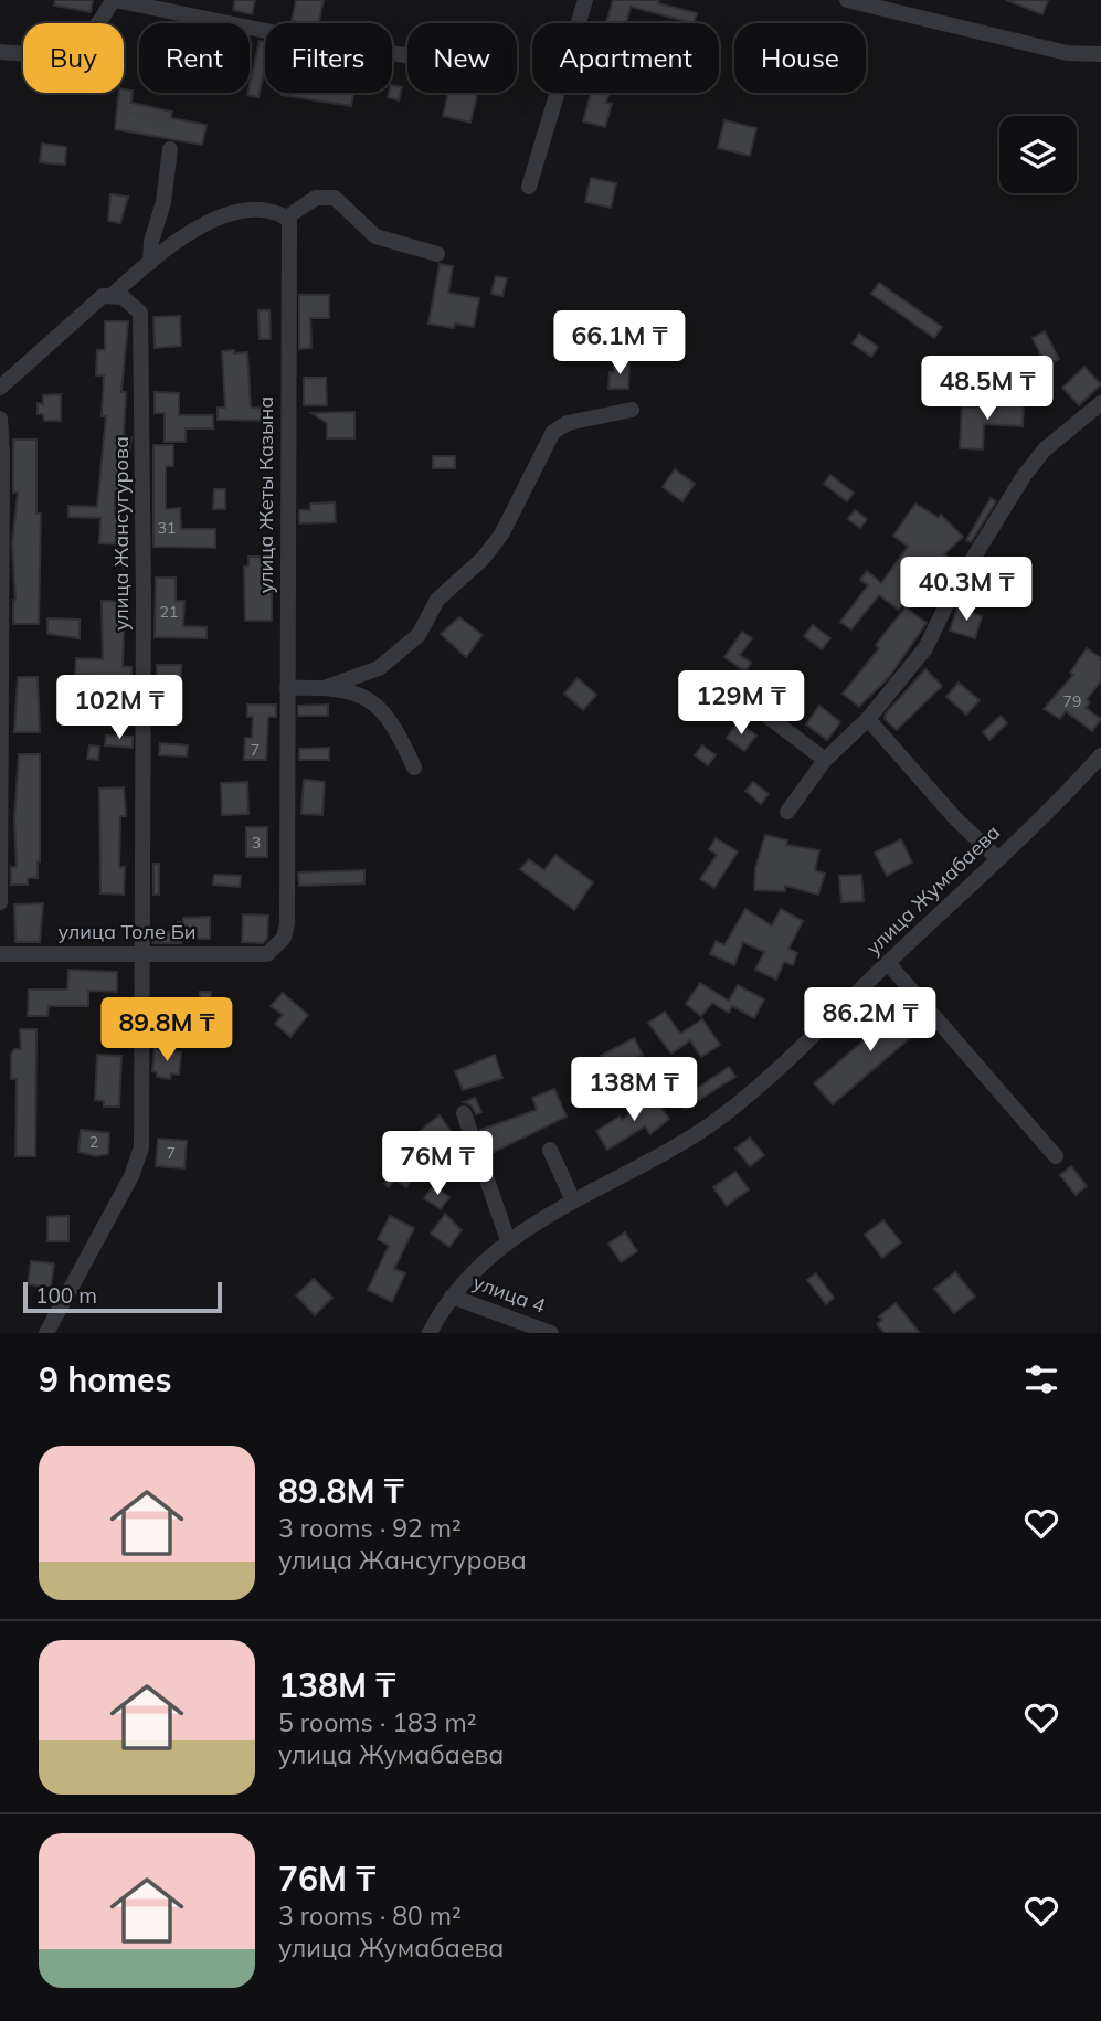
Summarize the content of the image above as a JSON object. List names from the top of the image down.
{
  "streets": {
    "street": [
      "улица Жеты Казына",
      "улица Жансугурова",
      "улица Жумабаева",
      "улица Толе Би",
      "улица 4"
    ]
  },
  "crossings": [
    ["улица Жеты Казына", "улица Толе Би"],
    ["улица Жансугурова", "улица Толе Би"],
    ["улица Жумабаева", "улица 4"]
  ],
  "house_numbers": [
    "31",
    "21",
    "79",
    "7",
    "3",
    "2",
    "7"
  ],
  "scale_bar": "100 m",
  "page": {
    "chip": [
      "Buy",
      "Rent",
      "Filters",
      "New",
      "Apartment",
      "House"
    ],
    "price": [
      "66.1M ₸",
      "48.5M ₸",
      "40.3M ₸",
      "129M ₸",
      "102M ₸",
      "86.2M ₸",
      "89.8M ₸",
      "138M ₸",
      "76M ₸"
    ],
    "scale": "100 m",
    "heading": "9 homes",
    "list": [
      {
        "name": "89.8M ₸",
        "note": "3 rooms · 92 m² · улица Жансугурова"
      },
      {
        "name": "138M ₸",
        "note": "5 rooms · 183 m² · улица Жумабаева"
      },
      {
        "name": "76M ₸",
        "note": "3 rooms · 80 m² · улица Жумабаева"
      }
    ]
  }
}
